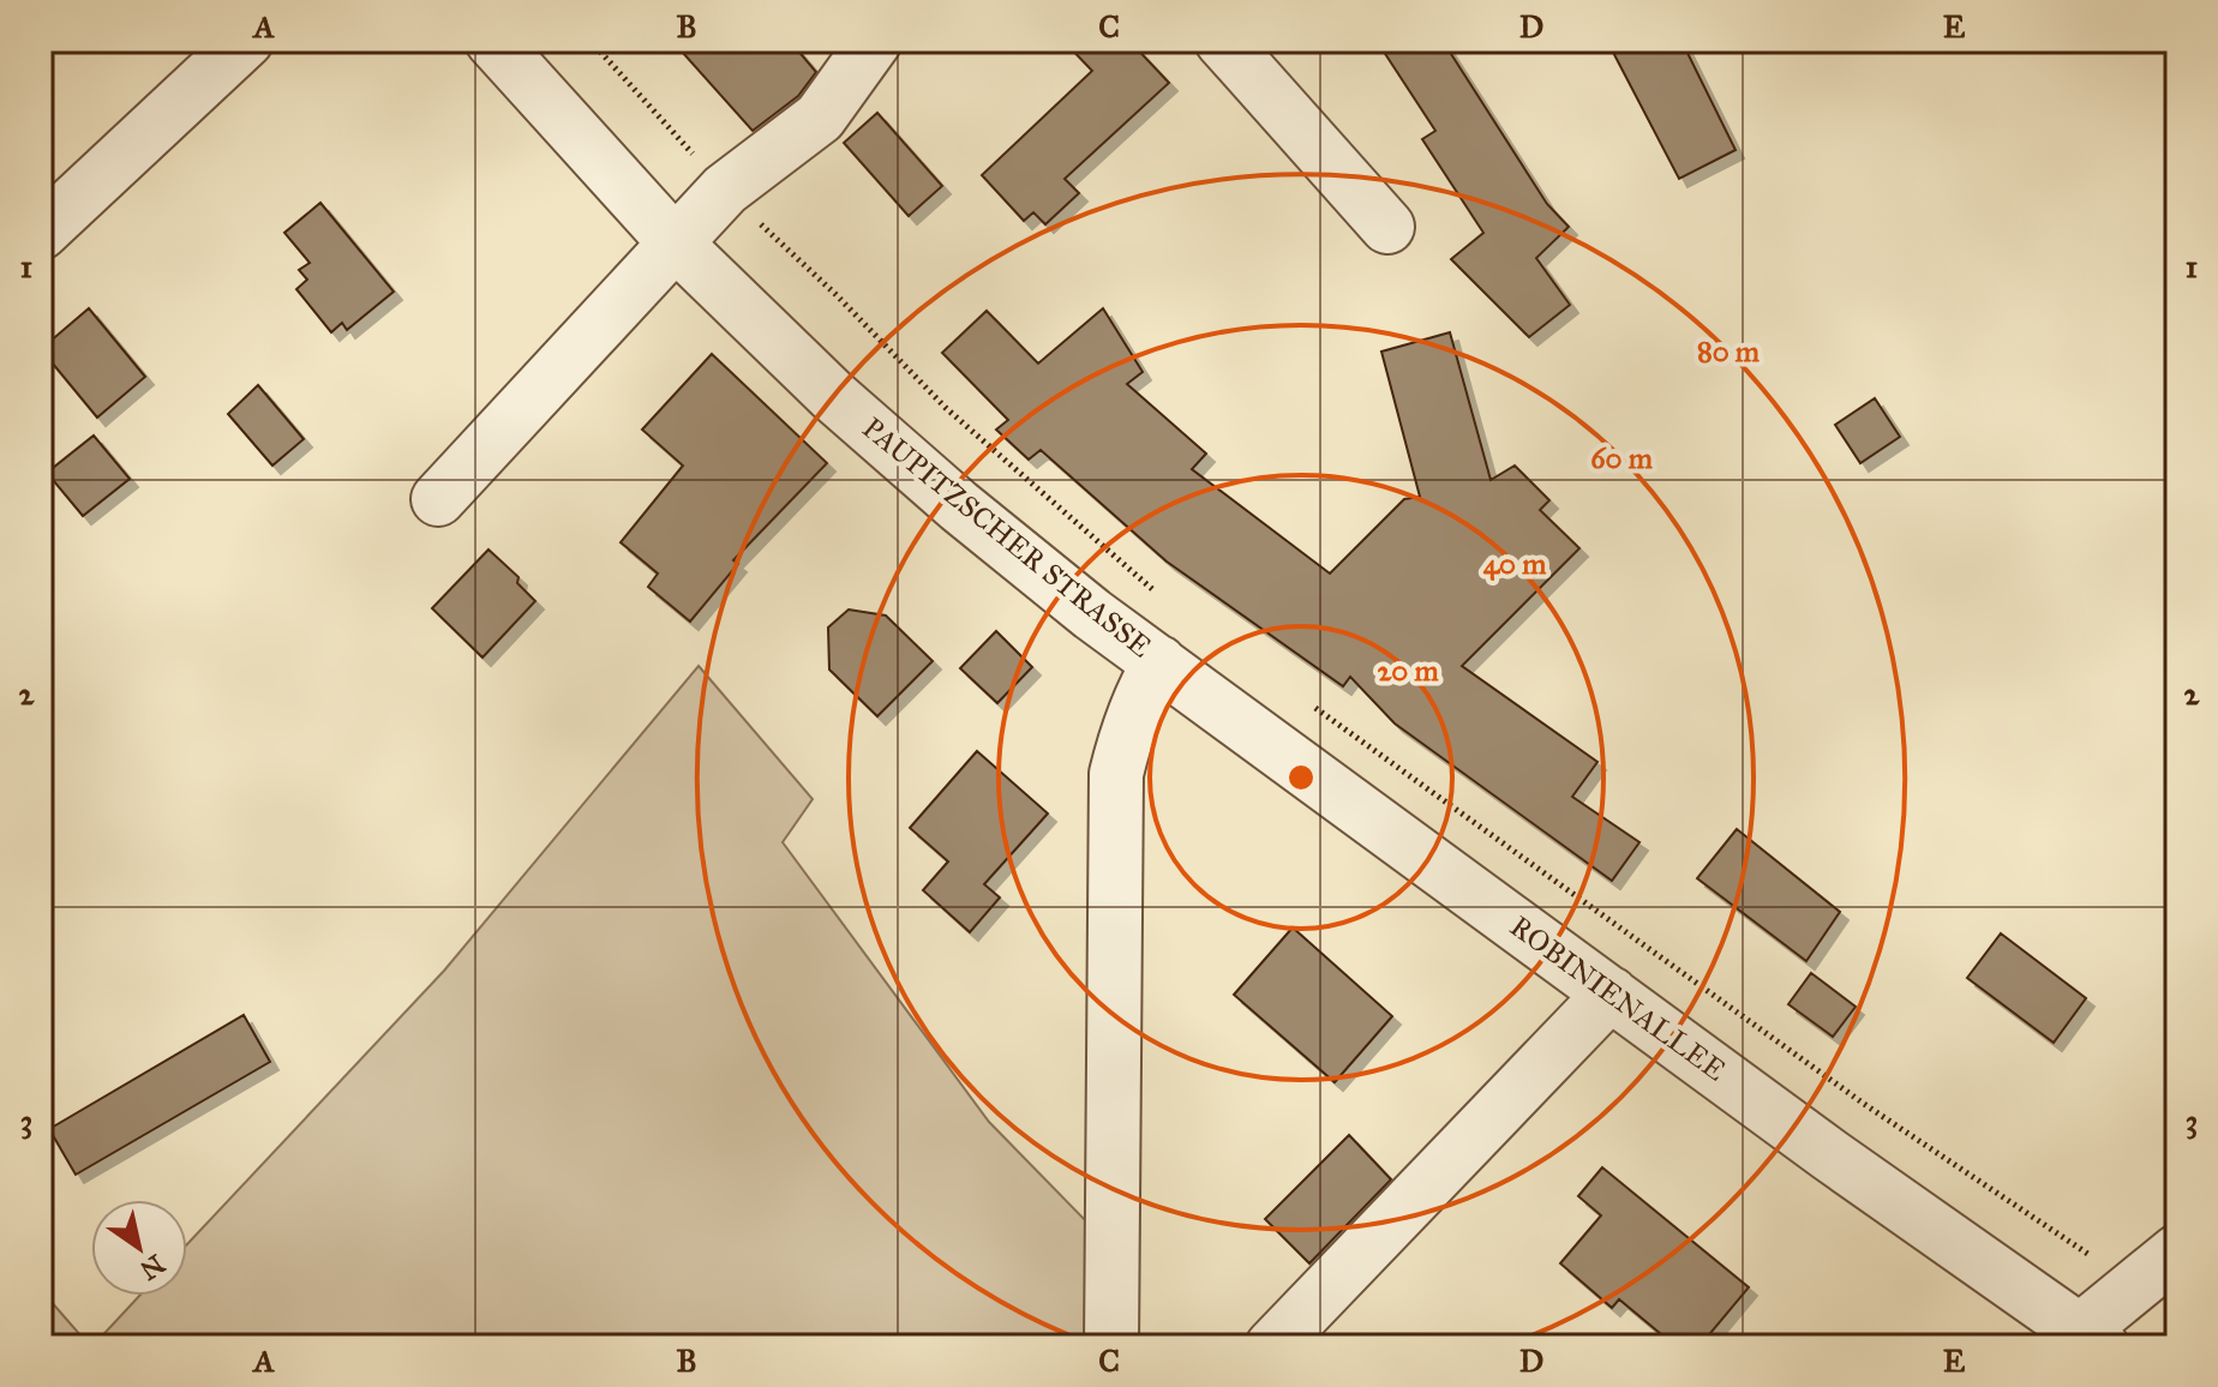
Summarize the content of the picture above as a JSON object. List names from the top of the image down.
{
  "streets": {
    "street": ["PAUPITZSCHER STRASSE", "ROBINIENALLEE"]
  },
  "crossings": [
    ["PAUPITZSCHER STRASSE", "ROBINIENALLEE"]
  ],
  "north": "bottom right",
  "grid": {
    "columns": [
      "A",
      "B",
      "C",
      "D",
      "E"
    ],
    "rows": ["1", "2", "3"]
  },
  "rings": [
    "80 m",
    "60 m",
    "40 m",
    "20 m"
  ]
}
